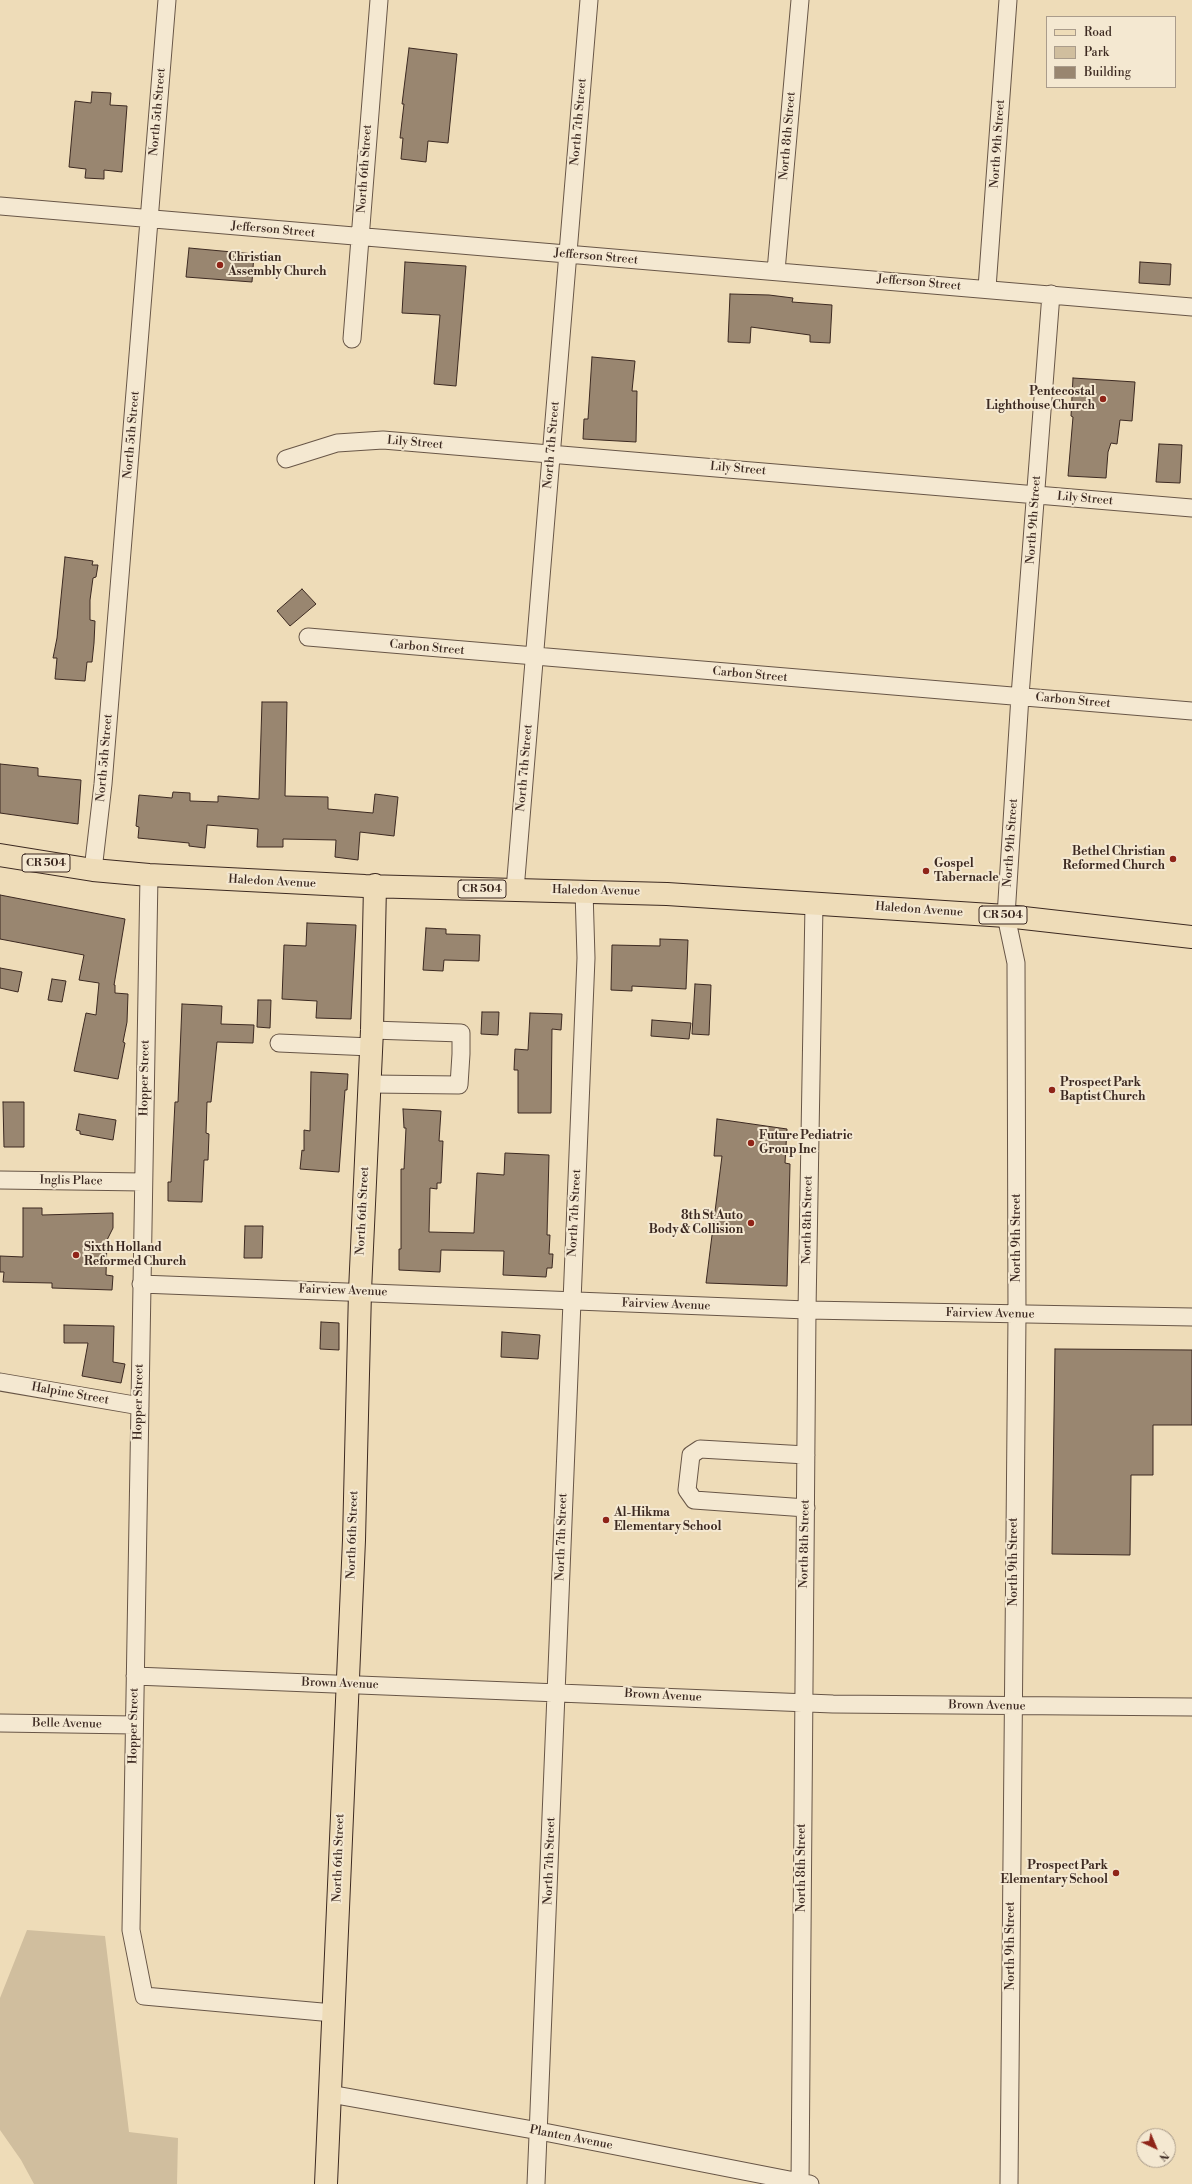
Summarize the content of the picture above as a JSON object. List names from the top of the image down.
{
  "streets": {
    "main road": ["North 6th Street", "CR 504", "Haledon Avenue"],
    "street": [
      "North 5th Street",
      "North 7th Street",
      "North 8th Street",
      "North 9th Street",
      "Jefferson Street",
      "Lily Street",
      "Carbon Street",
      "Hopper Street",
      "Inglis Place",
      "Fairview Avenue",
      "Halpine Street",
      "Brown Avenue",
      "Belle Avenue",
      "Planten Avenue"
    ]
  },
  "crossings": [
    ["North 5th Street", "Jefferson Street"],
    ["North 5th Street", "Haledon Avenue"],
    ["North 7th Street", "Jefferson Street"],
    ["North 7th Street", "Lily Street"],
    ["North 7th Street", "Carbon Street"],
    ["North 7th Street", "Haledon Avenue"],
    ["North 7th Street", "Fairview Avenue"],
    ["North 7th Street", "Brown Avenue"],
    ["North 7th Street", "Planten Avenue"],
    ["North 8th Street", "Jefferson Street"],
    ["North 8th Street", "Haledon Avenue"],
    ["North 8th Street", "Fairview Avenue"],
    ["North 8th Street", "Brown Avenue"],
    ["North 8th Street", "Planten Avenue"],
    ["North 9th Street", "Jefferson Street"],
    ["North 9th Street", "Lily Street"],
    ["North 9th Street", "Carbon Street"],
    ["North 9th Street", "Haledon Avenue"],
    ["North 9th Street", "Fairview Avenue"],
    ["North 9th Street", "Brown Avenue"],
    ["North 6th Street", "Jefferson Street"],
    ["North 6th Street", "Haledon Avenue"],
    ["North 6th Street", "Hopper Street"],
    ["North 6th Street", "Fairview Avenue"],
    ["North 6th Street", "Brown Avenue"],
    ["North 6th Street", "Planten Avenue"],
    ["Haledon Avenue", "Hopper Street"],
    ["Hopper Street", "Inglis Place"],
    ["Hopper Street", "Fairview Avenue"],
    ["Hopper Street", "Halpine Street"],
    ["Hopper Street", "Brown Avenue"],
    ["Hopper Street", "Belle Avenue"]
  ],
  "places": [
    "Christian Assembly Church",
    "Pentecostal Lighthouse Church",
    "Bethel Christian Reformed Church",
    "Gospel Tabernacle",
    "Prospect Park Baptist Church",
    "Future Pediatric Group Inc",
    "8th St Auto Body & Collision",
    "Sixth Holland Reformed Church",
    "Al-Hikma Elementary School",
    "Prospect Park Elementary School"
  ],
  "legend": ["Road", "Park", "Building"],
  "north": "bottom right"
}
